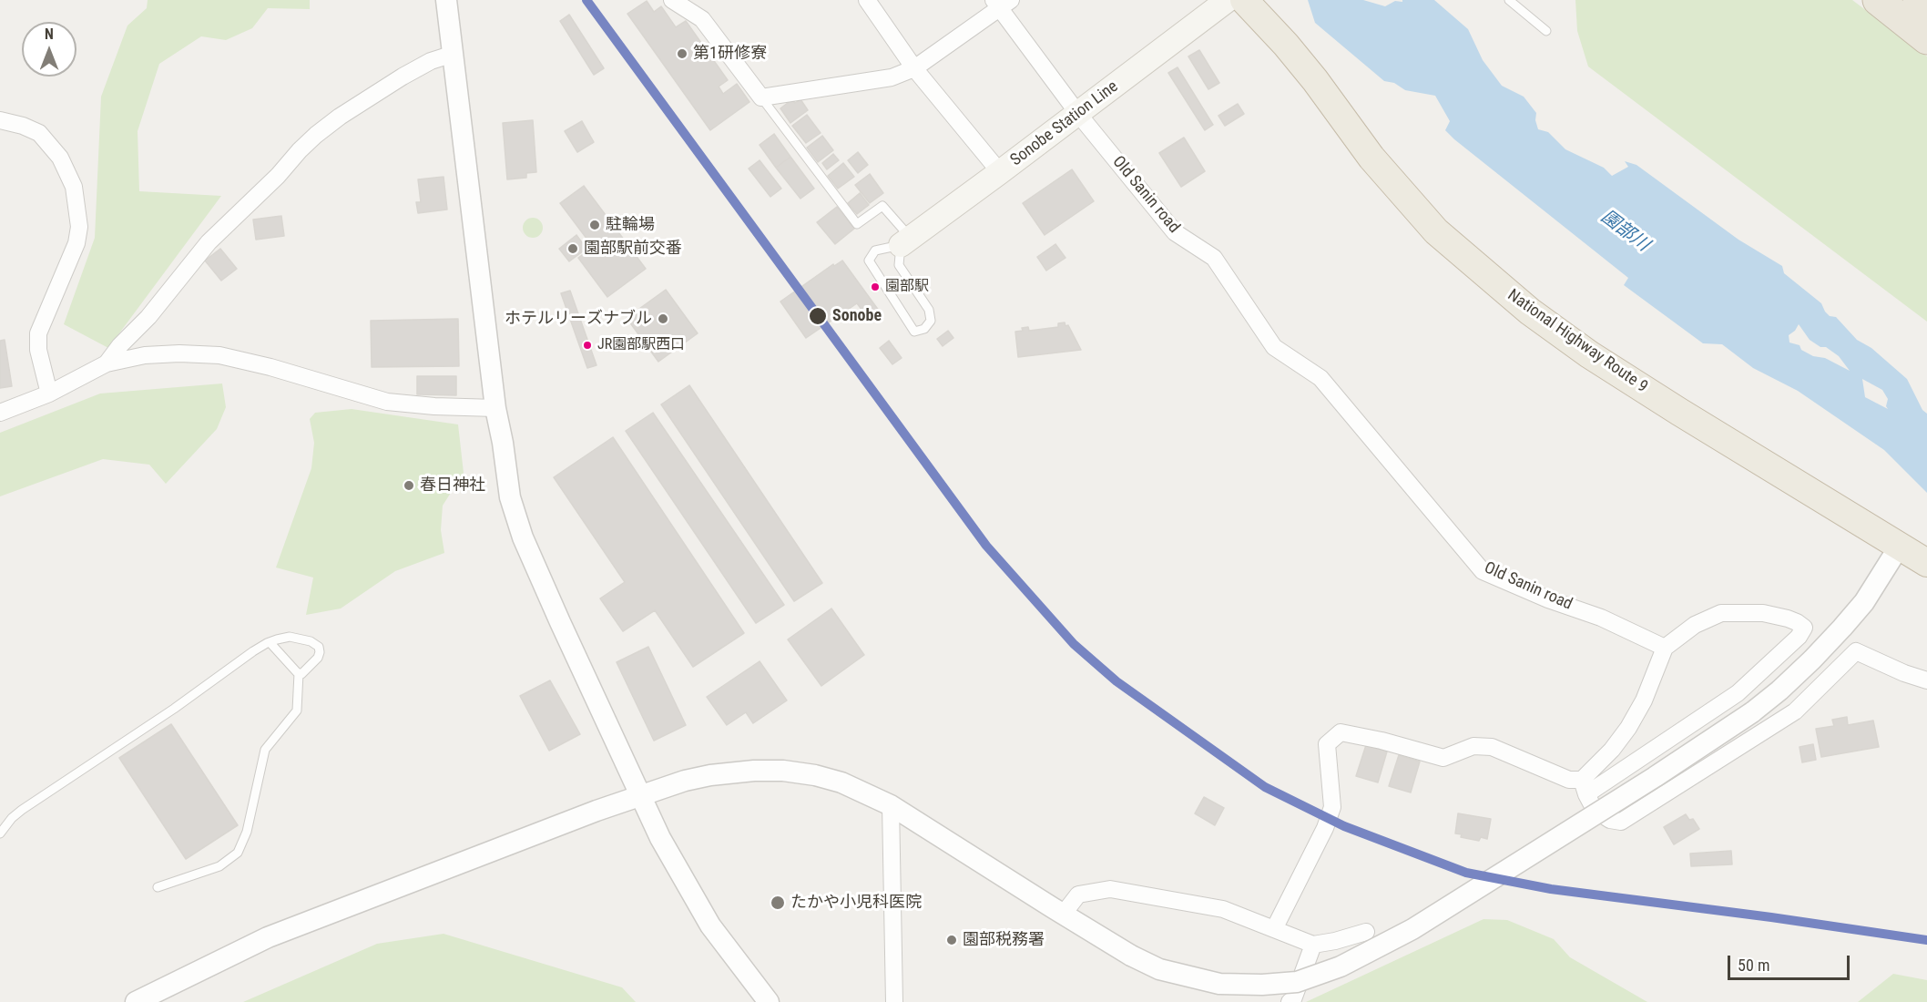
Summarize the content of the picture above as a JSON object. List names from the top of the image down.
{
  "streets": {
    "highway": ["National Highway Route 9"],
    "main road": ["Sonobe Station Line"],
    "street": ["Old Sanin road"]
  },
  "crossings": [
    ["Sonobe Station Line", "Old Sanin road"]
  ],
  "water": ["園部川"],
  "places": [
    "第1研修寮",
    "駐輪場",
    "園部駅前交番",
    "園部駅",
    "Sonobe",
    "ホテルリーズナブル",
    "JR園部駅西口",
    "春日神社",
    "たかや小児科医院",
    "園部税務署"
  ],
  "scale_bar": "50 m",
  "north": "top"
}
